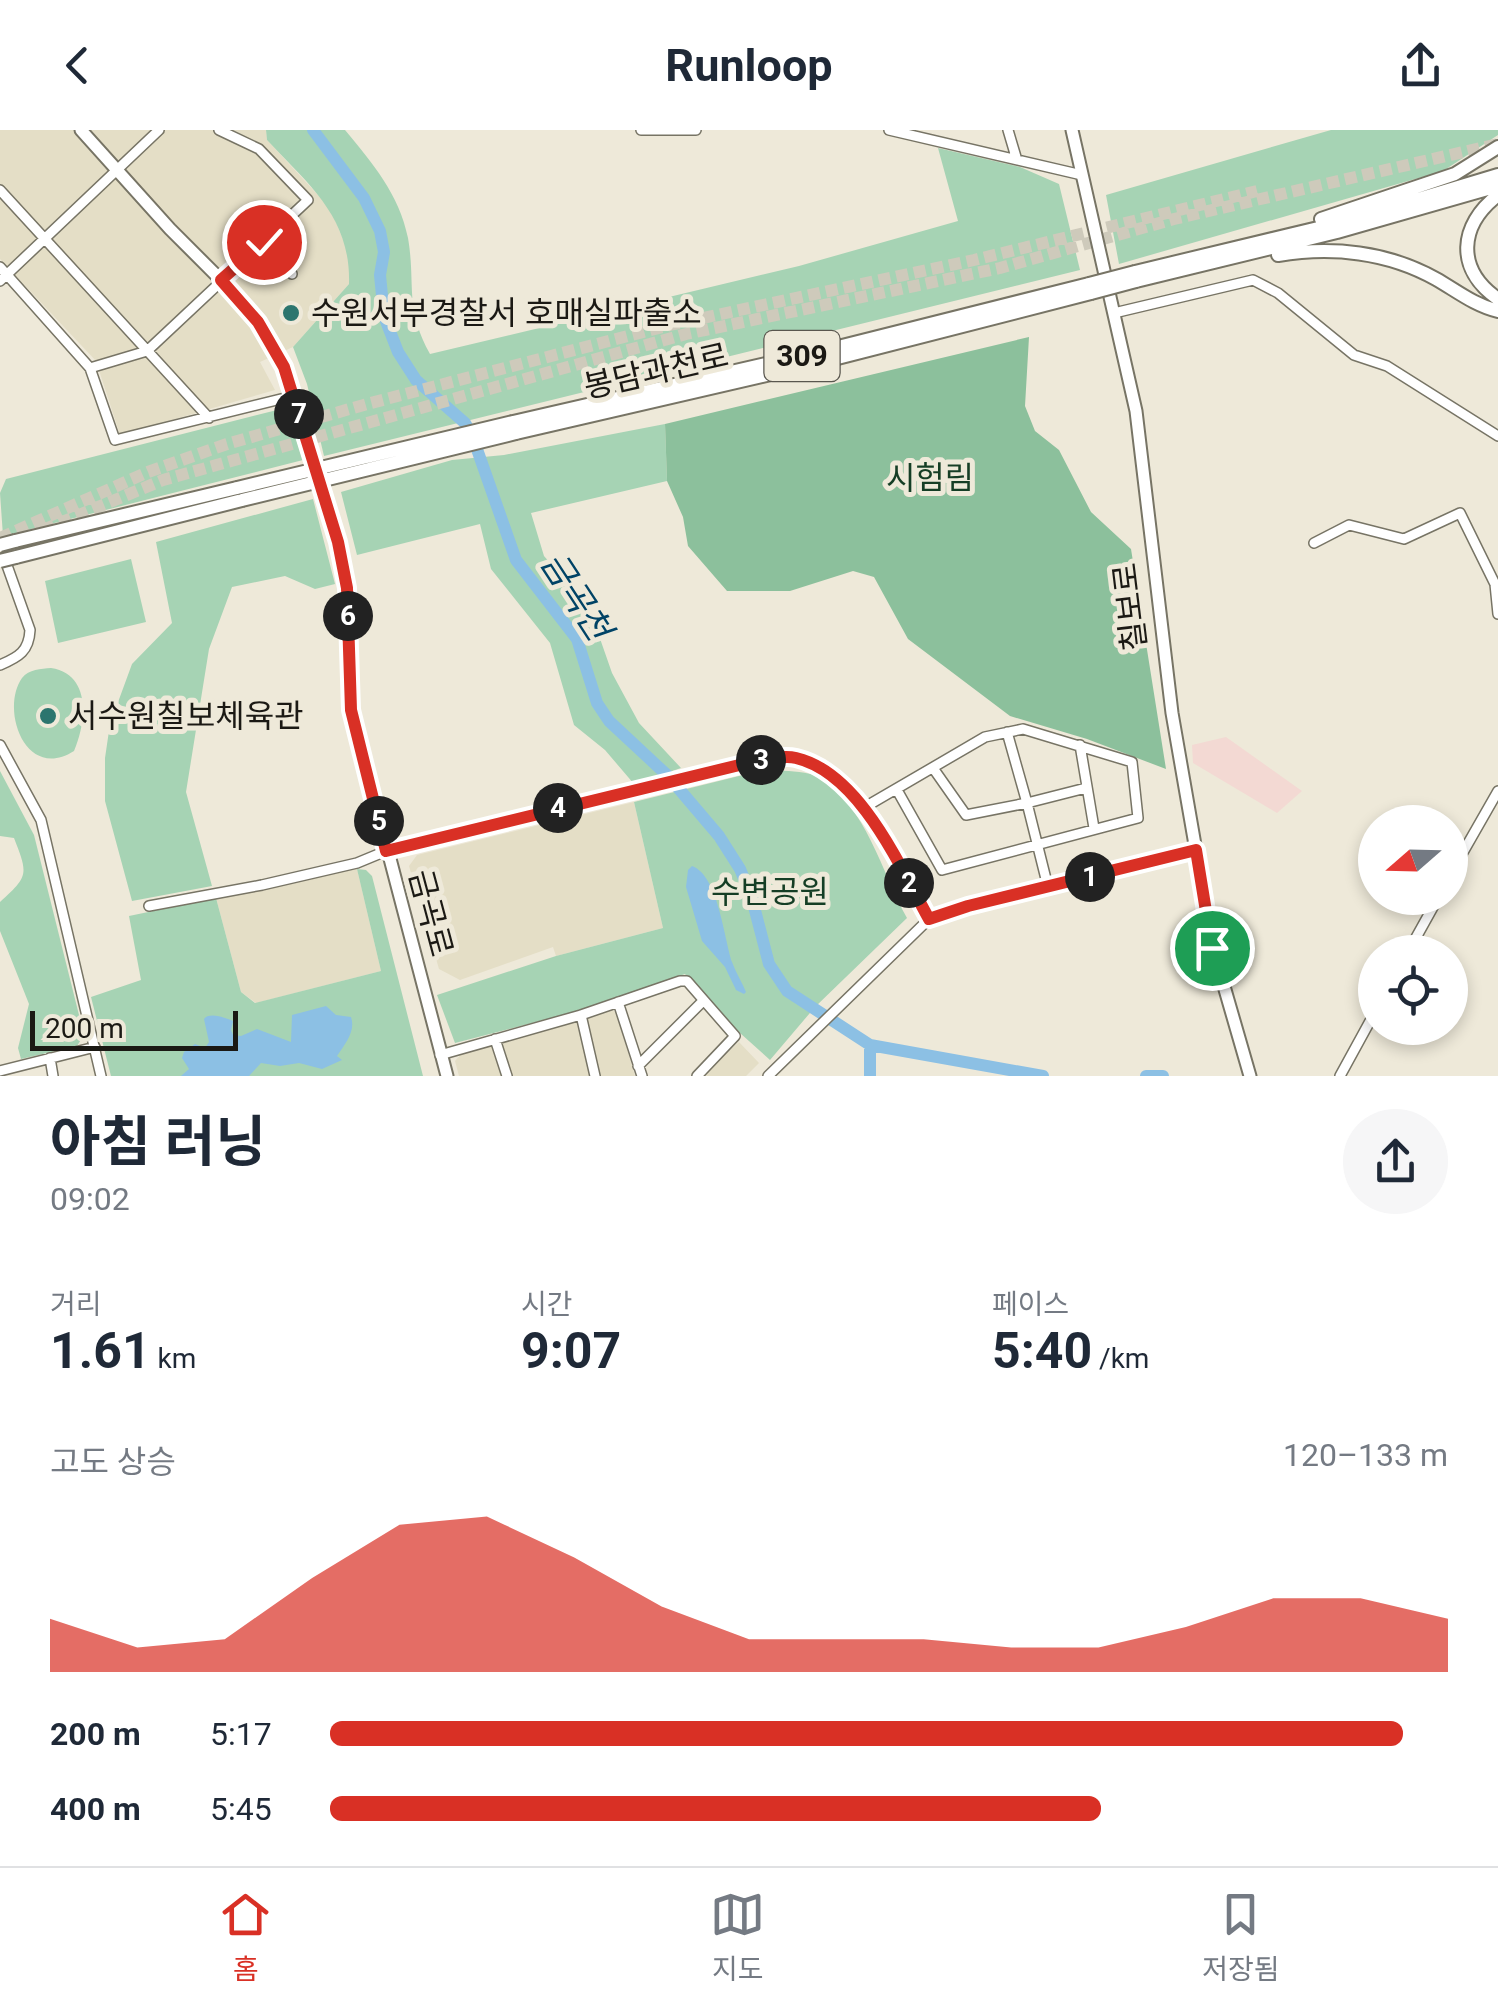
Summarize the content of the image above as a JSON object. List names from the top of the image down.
{
  "streets": {
    "highway": ["309", "봉담과천로"],
    "main road": ["칠보로", "금곡로"]
  },
  "water": ["금곡천"],
  "parks": ["시험림", "수변공원"],
  "places": ["수원서부경찰서 호매실파출소", "서수원칠보체육관"],
  "scale_bar": "200 m",
  "north": "left",
  "page": {
    "header": "Runloop",
    "pins": [
      "7",
      "6",
      "3",
      "4",
      "5",
      "1",
      "2"
    ],
    "scale": "200 m",
    "heading": ["아침 러닝", "09:02"],
    "stats": [
      ["거리", "1.61 km"],
      ["시간", "9:07"],
      ["페이스", "5:40 /km"]
    ],
    "chart": ["고도 상승", "120–133 m"],
    "list": [
      {
        "name": "200 m",
        "note": "5:17"
      },
      {
        "name": "400 m",
        "note": "5:45"
      }
    ],
    "tabs": ["홈", "지도", "저장됨"]
  }
}
